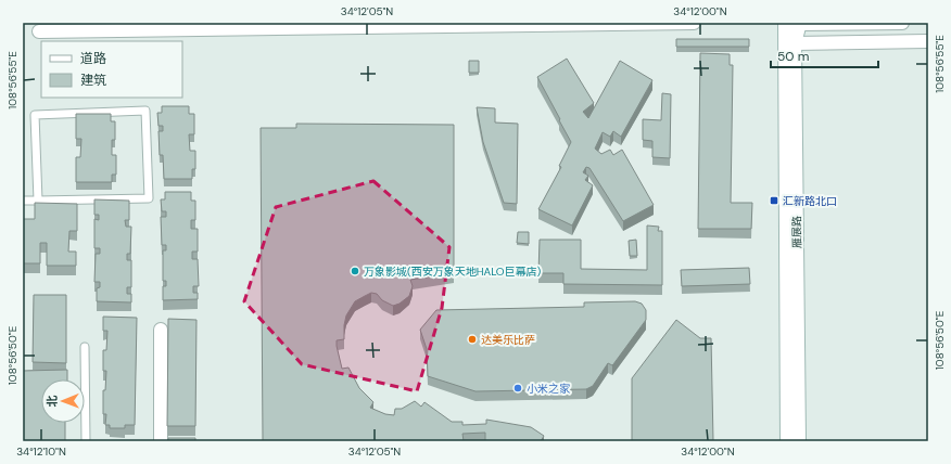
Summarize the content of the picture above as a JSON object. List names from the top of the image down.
{
  "streets": {
    "street": ["雁展路"]
  },
  "places": {
    "transit": ["汇新路北口"],
    "other": ["万象影城(西安万象天地HALO巨幕店)", "达美乐比萨", "小米之家"]
  },
  "legend": ["道路", "建筑"],
  "scale_bar": "50 m",
  "north": "left",
  "coordinates": [
    "34°12'05\"N",
    "34°12'00\"N",
    "108°56'55\"E",
    "108°56'50\"E",
    "34°12'10\"N"
  ]
}
